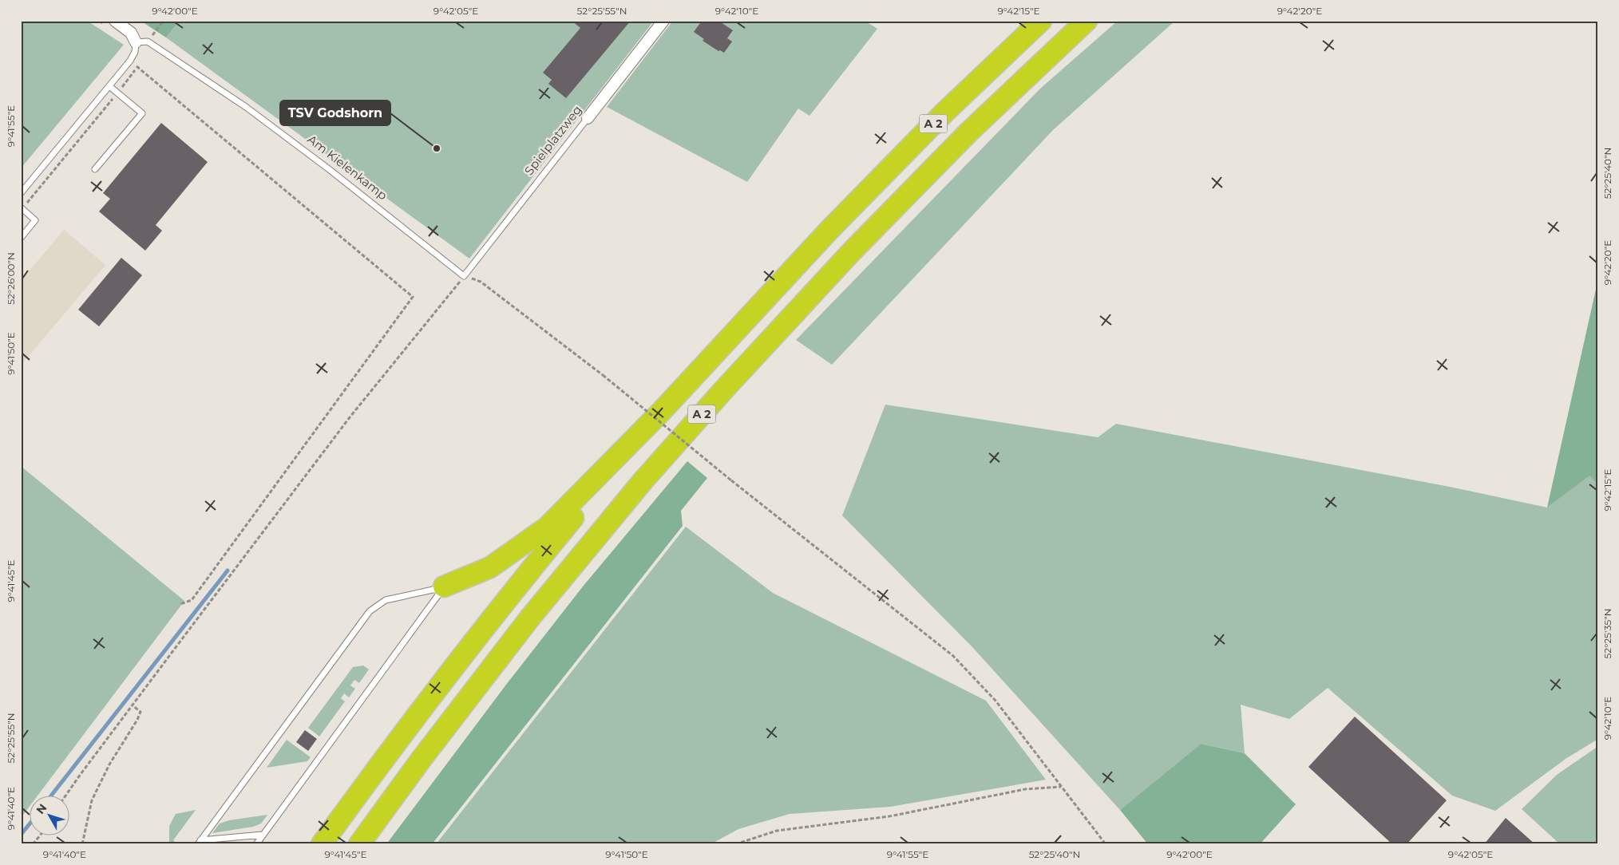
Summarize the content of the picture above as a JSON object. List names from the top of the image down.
{
  "streets": {
    "highway": ["A 2"],
    "street": ["Spielplatzweg"],
    "lane": ["Am Kielenkamp"]
  },
  "crossings": [
    ["Spielplatzweg", "Am Kielenkamp"]
  ],
  "places": ["TSV Godshorn"],
  "north": "top left",
  "coordinates": [
    "9°42'00\"E",
    "9°42'05\"E",
    "52°25'55\"N",
    "9°42'10\"E",
    "9°42'15\"E",
    "9°42'20\"E",
    "9°41'55\"E",
    "52°25'40\"N",
    "52°26'00\"N",
    "9°41'50\"E",
    "9°41'45\"E",
    "52°25'35\"N",
    "9°41'40\"E"
  ]
}
